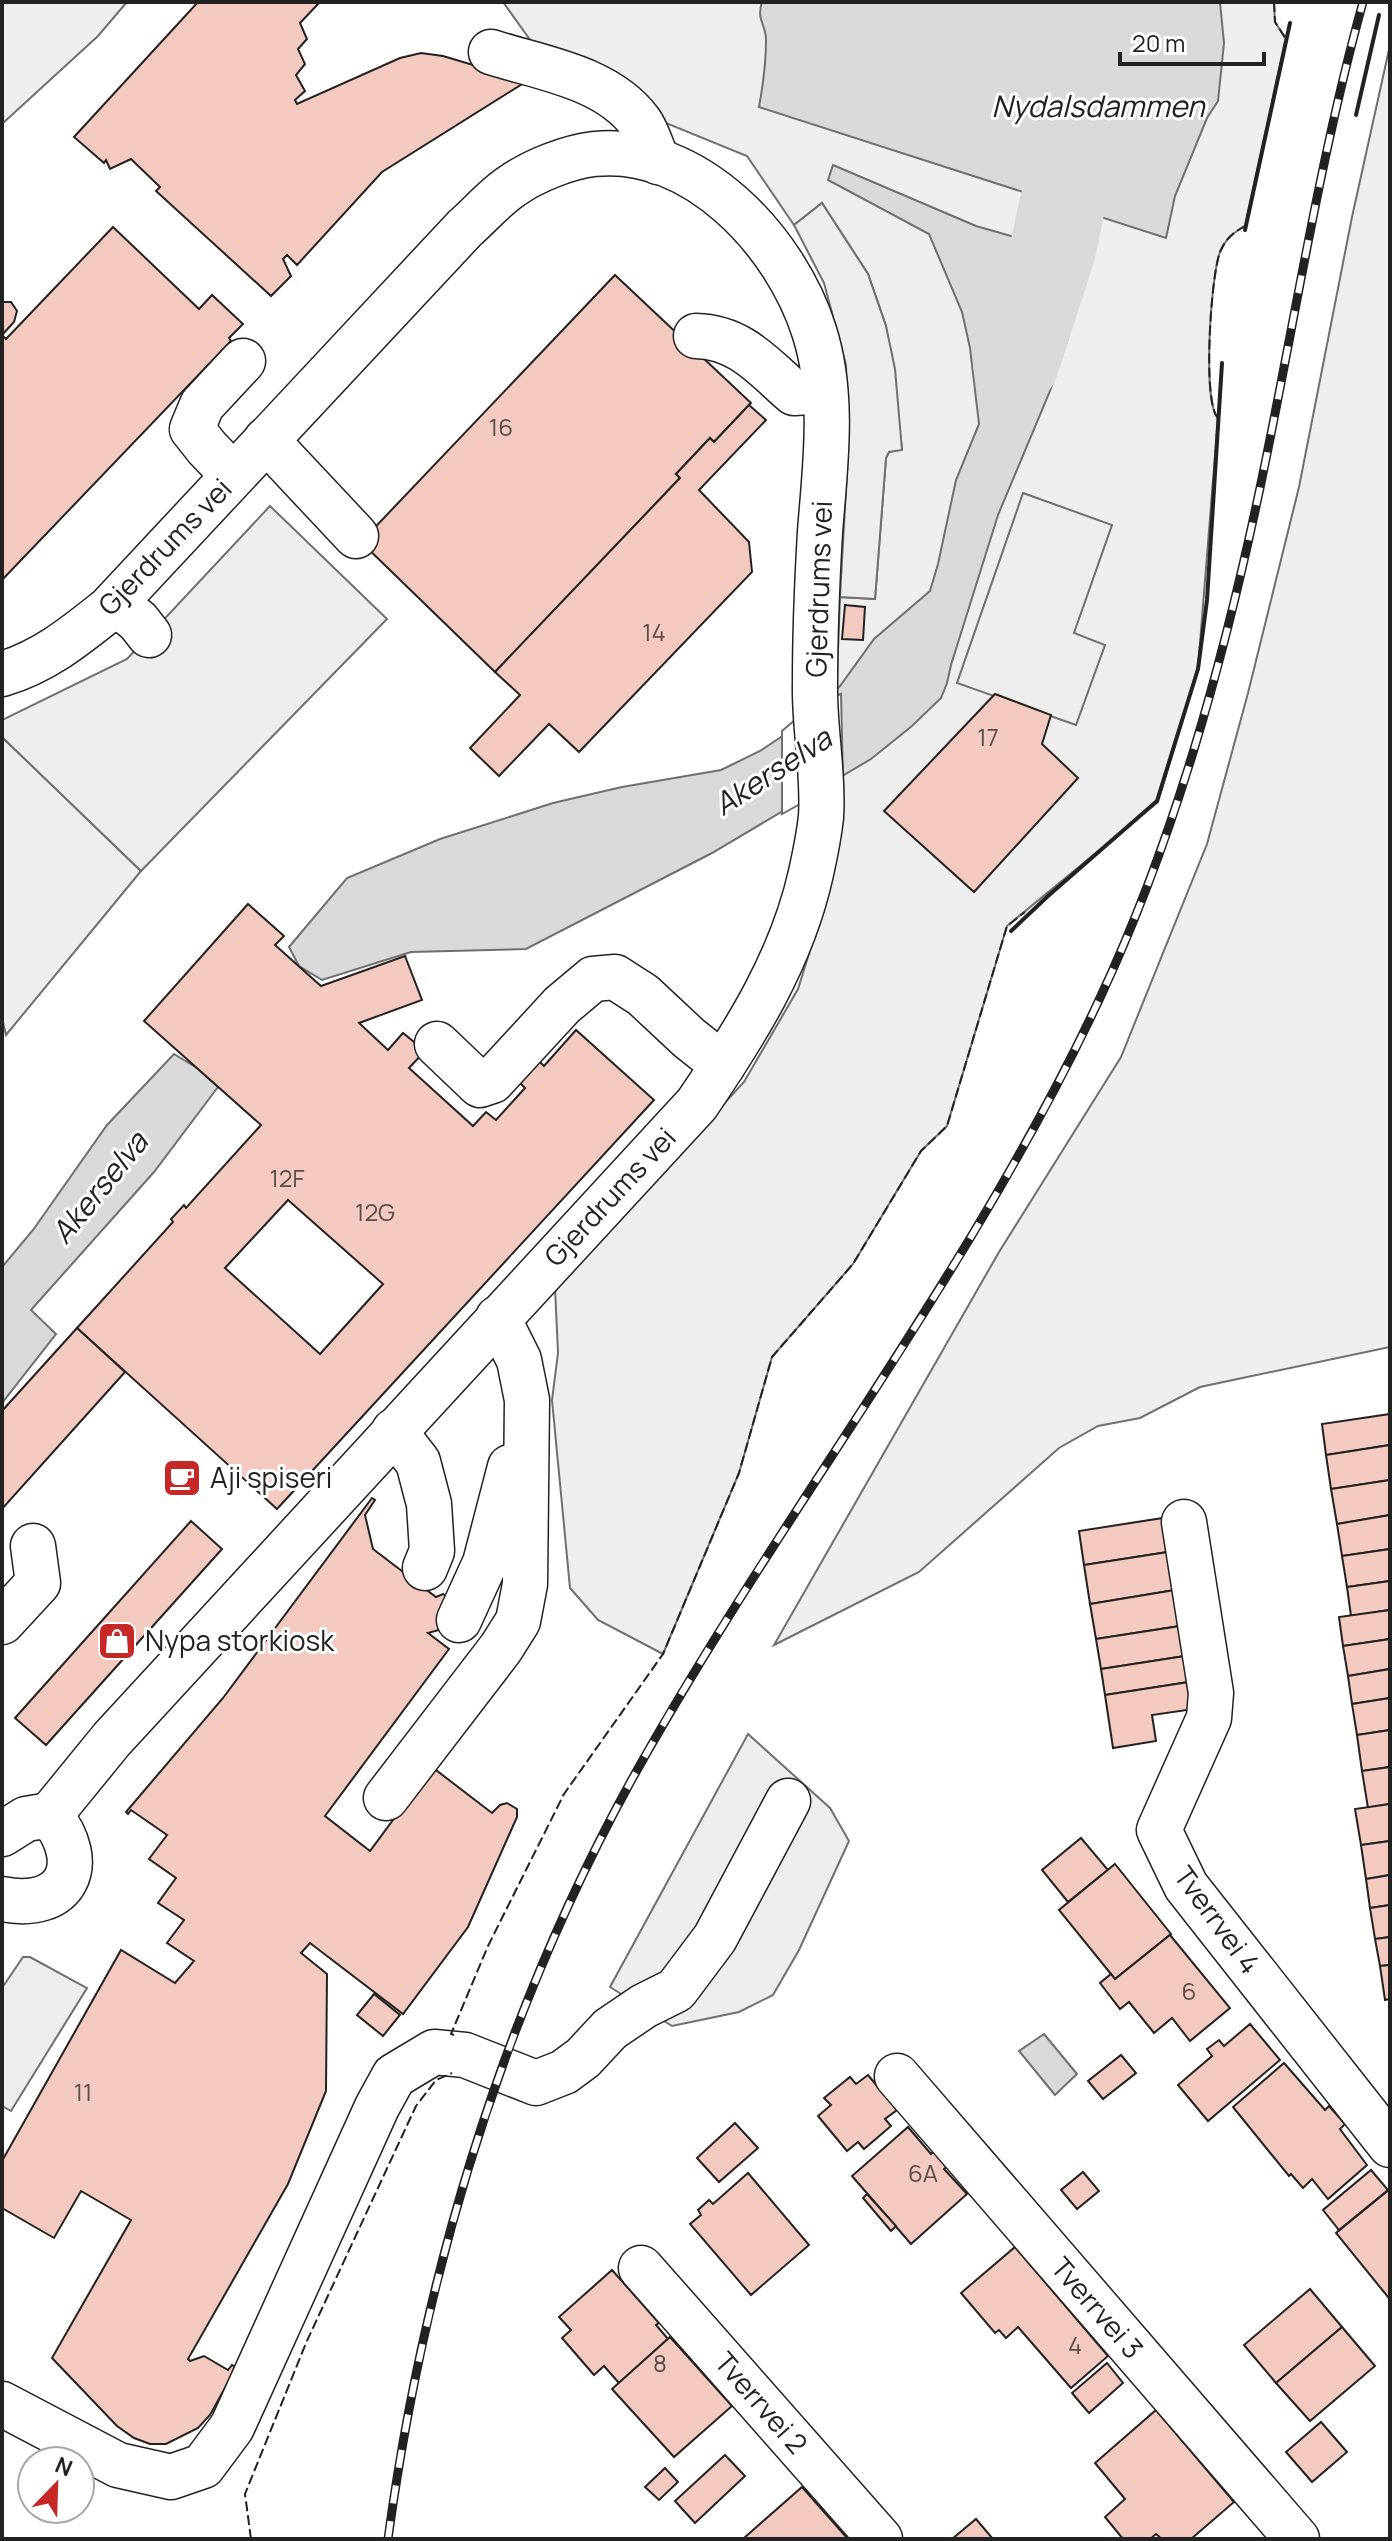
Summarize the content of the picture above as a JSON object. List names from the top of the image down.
{
  "streets": {
    "street": [
      "Gjerdrums vei",
      "Tverrvei 4",
      "Tverrvei 3",
      "Tverrvei 2"
    ]
  },
  "water": ["Nydalsdammen", "Akerselva"],
  "places": {
    "cafe": ["Aji spiseri"],
    "shop": ["Nypa storkiosk"]
  },
  "house_numbers": [
    "16",
    "14",
    "17",
    "12F",
    "12G",
    "6",
    "11",
    "6A",
    "4",
    "8"
  ],
  "scale_bar": "20 m",
  "north": "top right"
}
